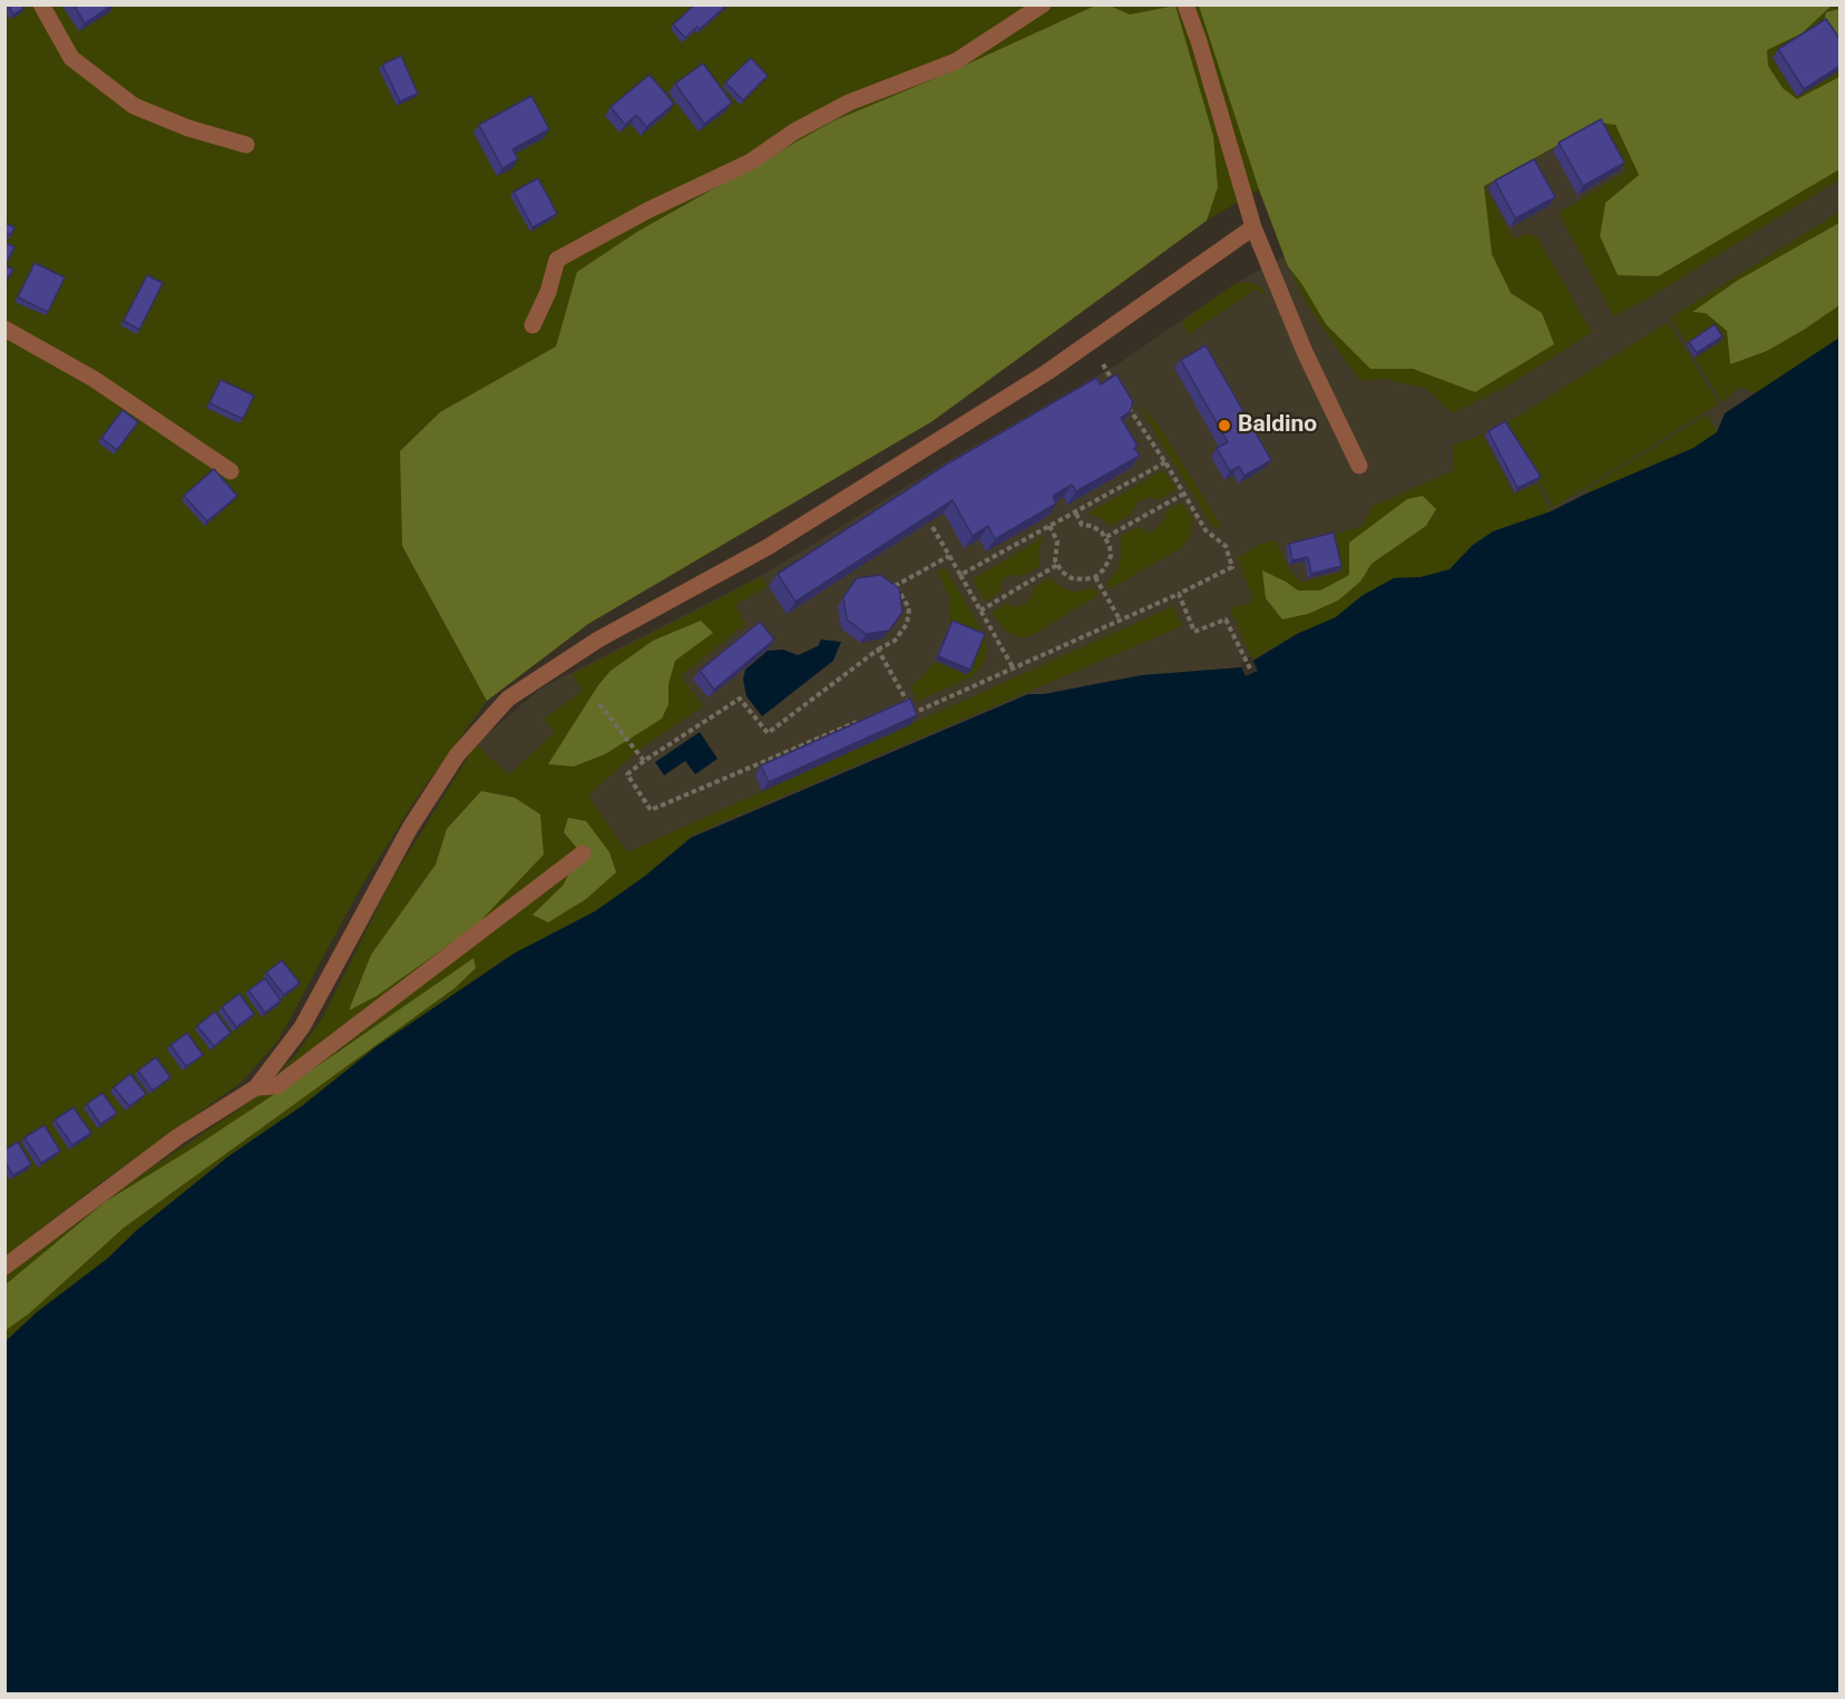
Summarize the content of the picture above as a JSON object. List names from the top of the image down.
{
  "places": ["Baldino"]
}
